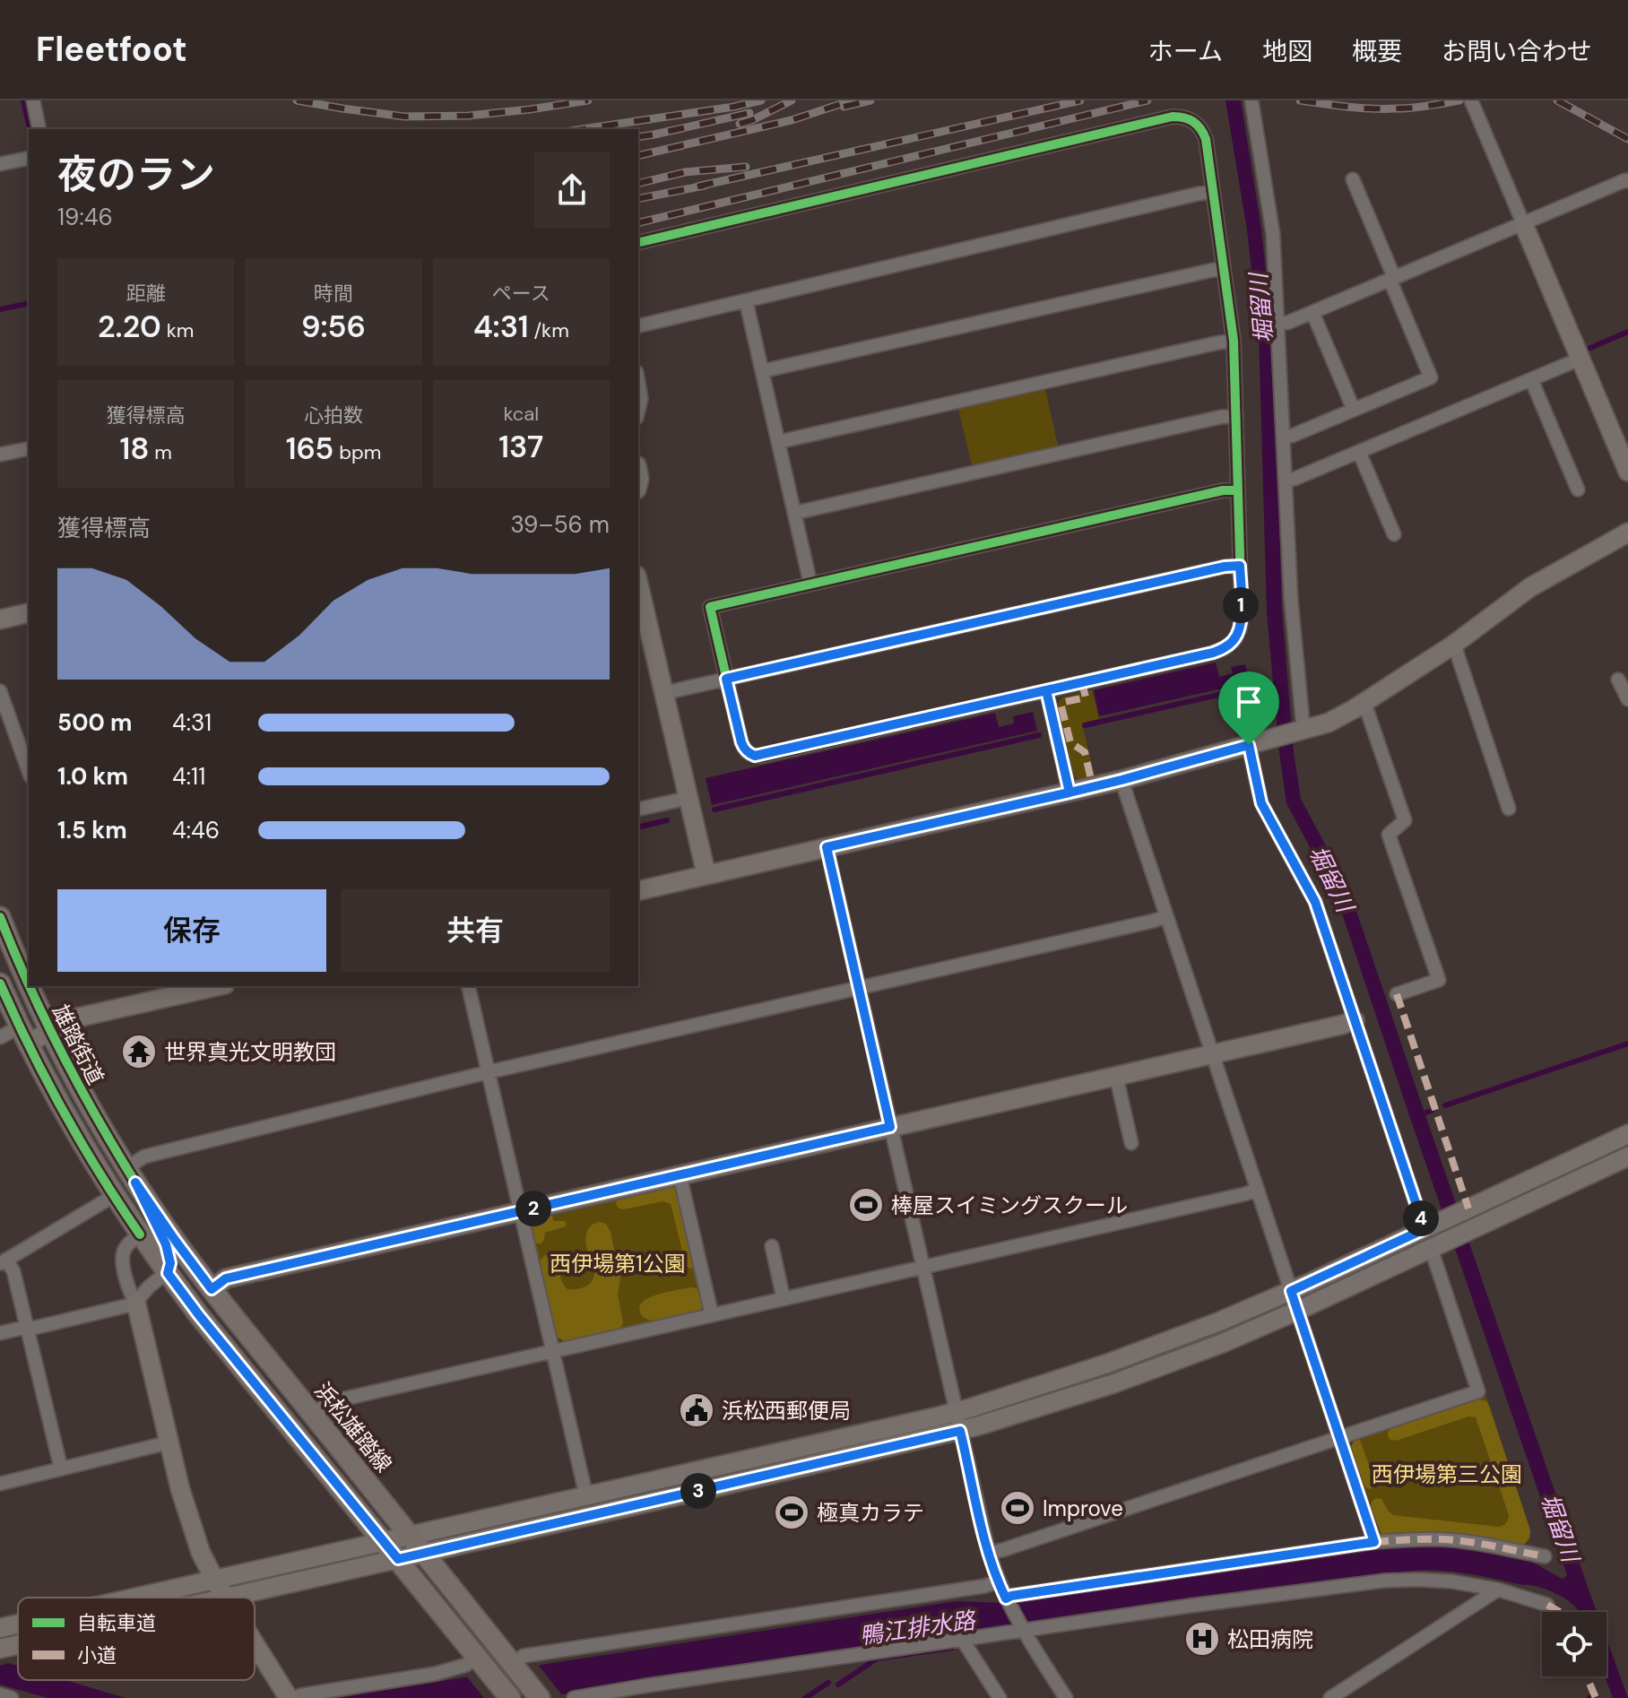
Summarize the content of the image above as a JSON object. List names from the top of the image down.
{
  "streets": {
    "main road": ["雄踏街道", "浜松雄踏線"]
  },
  "crossings": [
    ["雄踏街道", "浜松雄踏線"]
  ],
  "water": ["堀留川", "鴨江排水路"],
  "parks": ["西伊場第1公園", "西伊場第三公園"],
  "places": {
    "temple": ["世界真光文明教団"],
    "sports": ["棒屋スイミングスクール", "Improve", "極真カラテ"],
    "public building": ["浜松西郵便局"],
    "hospital": ["松田病院"]
  },
  "legend": ["自転車道", "小道"],
  "page": {
    "header": "Fleetfoot",
    "nav": [
      "ホーム",
      "地図",
      "概要",
      "お問い合わせ"
    ],
    "heading": ["夜のラン", "19:46"],
    "stats": [
      ["距離", "2.20 km"],
      ["時間", "9:56"],
      ["ペース", "4:31 /km"],
      ["獲得標高", "18 m"],
      ["心拍数", "165 bpm"],
      ["kcal", "137"]
    ],
    "chart": ["獲得標高", "39–56 m"],
    "pins": [
      "1",
      "2",
      "4",
      "3"
    ],
    "list": [
      {
        "name": "500 m",
        "note": "4:31"
      },
      {
        "name": "1.0 km",
        "note": "4:11"
      },
      {
        "name": "1.5 km",
        "note": "4:46"
      }
    ],
    "buttons": ["保存", "共有"]
  }
}
